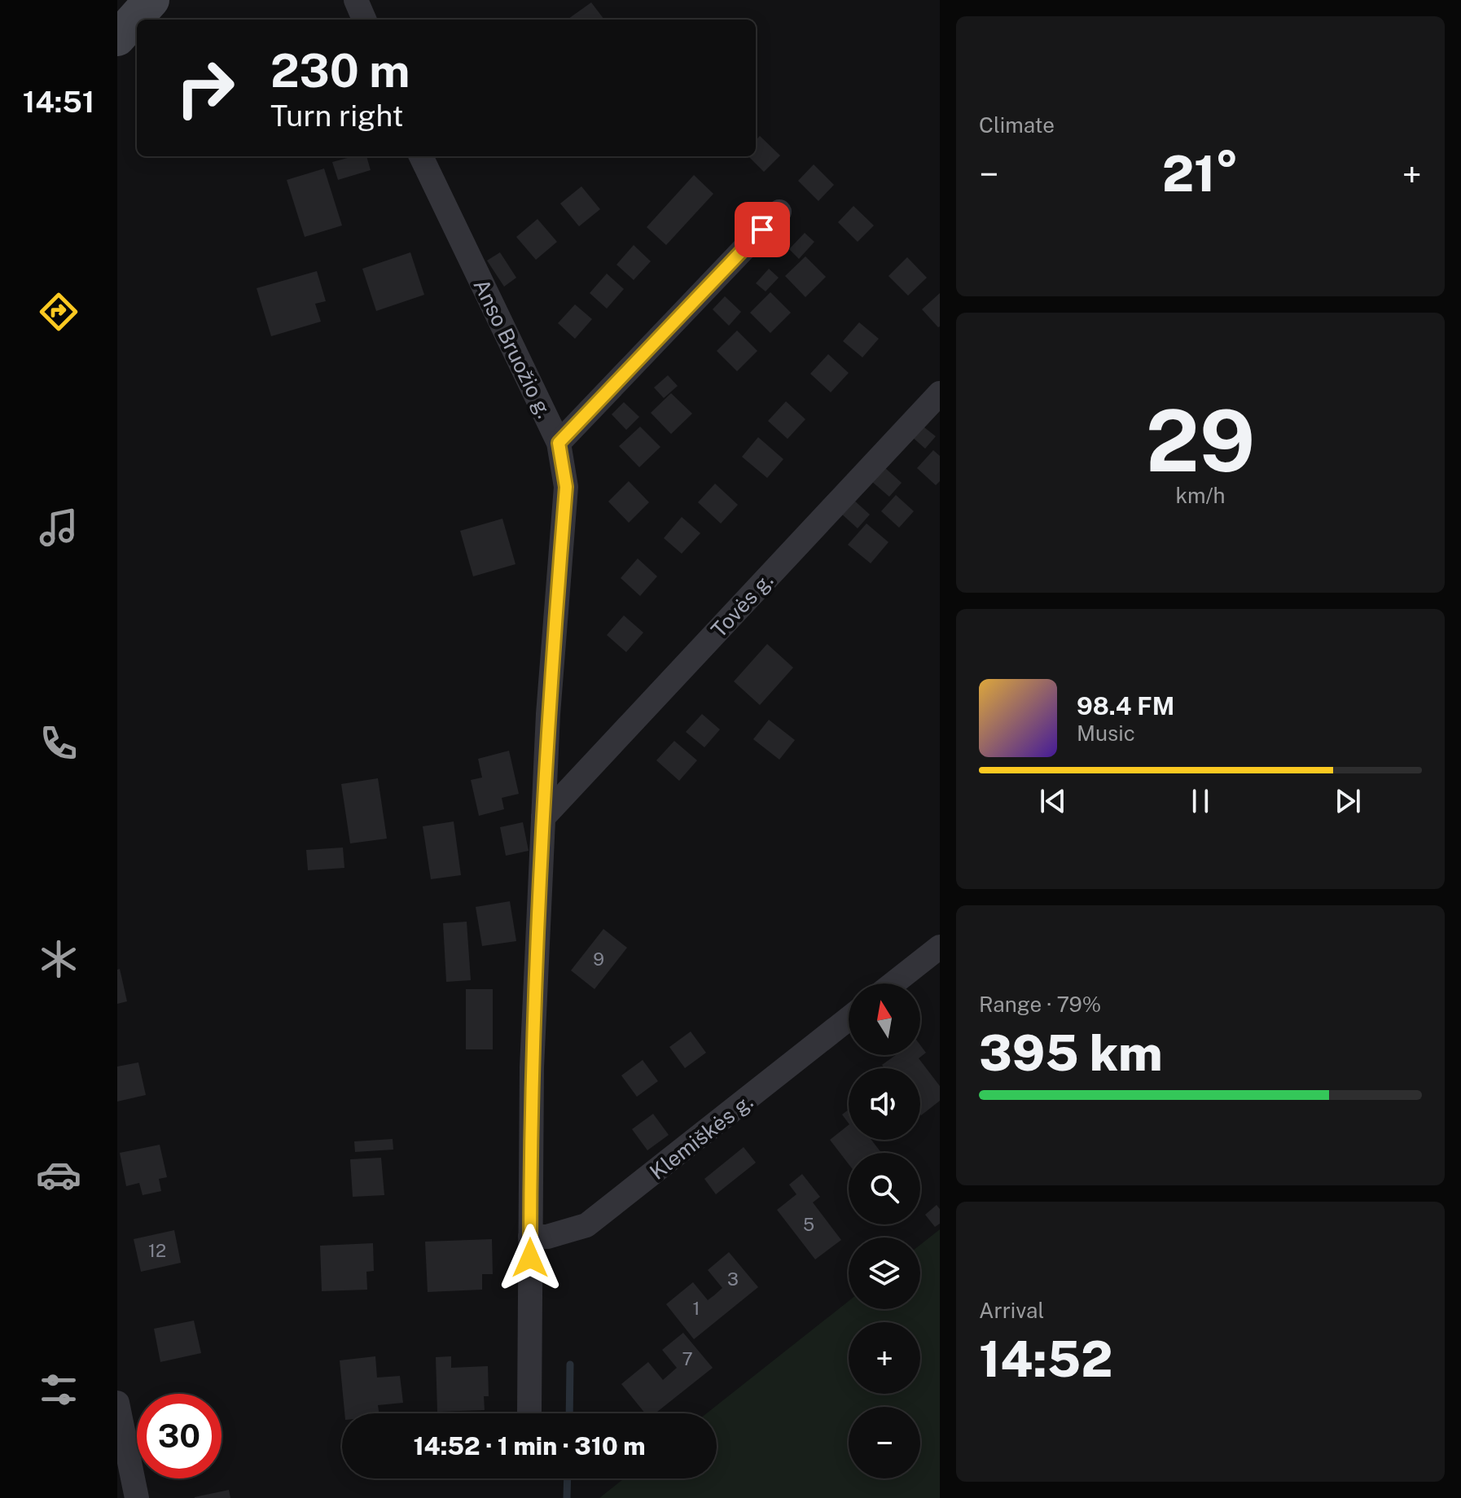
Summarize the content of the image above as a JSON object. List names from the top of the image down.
{
  "streets": {
    "street": ["Anso Bruožio g.", "Tovės g.", "Klemiškės g."]
  },
  "crossings": [
    ["Anso Bruožio g.", "Tovės g."],
    ["Anso Bruožio g.", "Klemiškės g."]
  ],
  "house_numbers": [
    "9",
    "5",
    "12",
    "3",
    "1",
    "7"
  ],
  "north": "top",
  "page": {
    "tabs": "14:51",
    "tile": [
      "Climate",
      ["29", "km/h"],
      ["Range · 79%", "395 km"],
      ["Arrival", "14:52"]
    ],
    "turn": ["230 m", "Turn right"],
    "heat": ["−", "21°", "+"],
    "song": ["98.4 FM", "Music"],
    "map_buttons": ["+", "−"],
    "limit": "30",
    "trip": "14:52 · 1 min · 310 m"
  }
}
